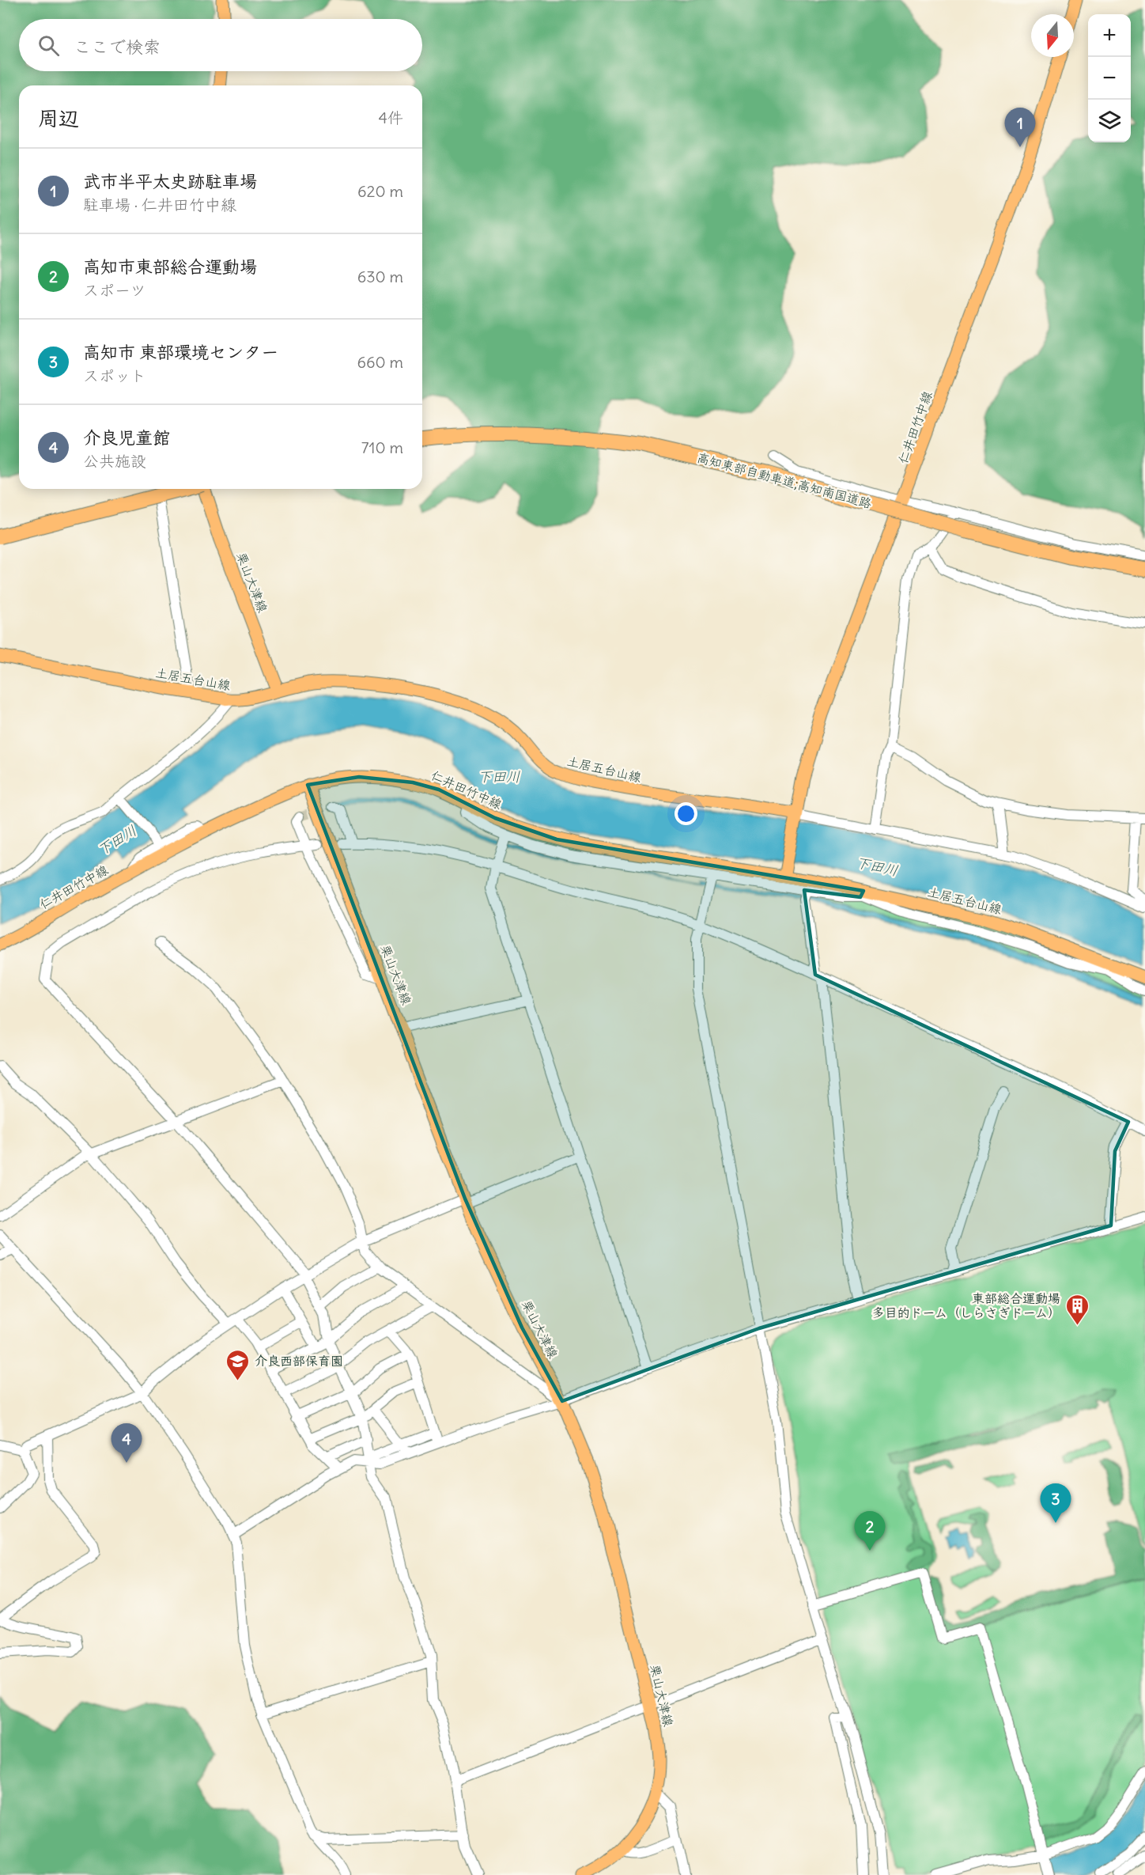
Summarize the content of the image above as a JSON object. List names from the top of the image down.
{
  "streets": {
    "highway": ["高知東部自動車道;高知南国道路"],
    "main road": ["仁井田竹中線", "栗山大津線", "土居五台山線"]
  },
  "crossings": [
    ["仁井田竹中線", "栗山大津線"],
    ["仁井田竹中線", "土居五台山線"],
    ["栗山大津線", "土居五台山線"]
  ],
  "water": ["下田川"],
  "places": {
    "building": ["東部総合運動場 多目的ドーム（しらさぎドーム）"],
    "school or university": ["介良西部保育園"]
  },
  "north": "bottom",
  "page": {
    "map_buttons": ["+", "−"],
    "search": "ここで検索",
    "heading": ["周辺", "4件"],
    "pins": [
      "1",
      "4",
      "3",
      "2"
    ],
    "list": [
      {
        "mark": "1",
        "name": "武市半平太史跡駐車場",
        "note": "駐車場 · 仁井田竹中線",
        "value": "620 m"
      },
      {
        "mark": "2",
        "name": "高知市東部総合運動場",
        "note": "スポーツ",
        "value": "630 m"
      },
      {
        "mark": "3",
        "name": "高知市 東部環境センター",
        "note": "スポット",
        "value": "660 m"
      },
      {
        "mark": "4",
        "name": "介良児童館",
        "note": "公共施設",
        "value": "710 m"
      }
    ]
  }
}
